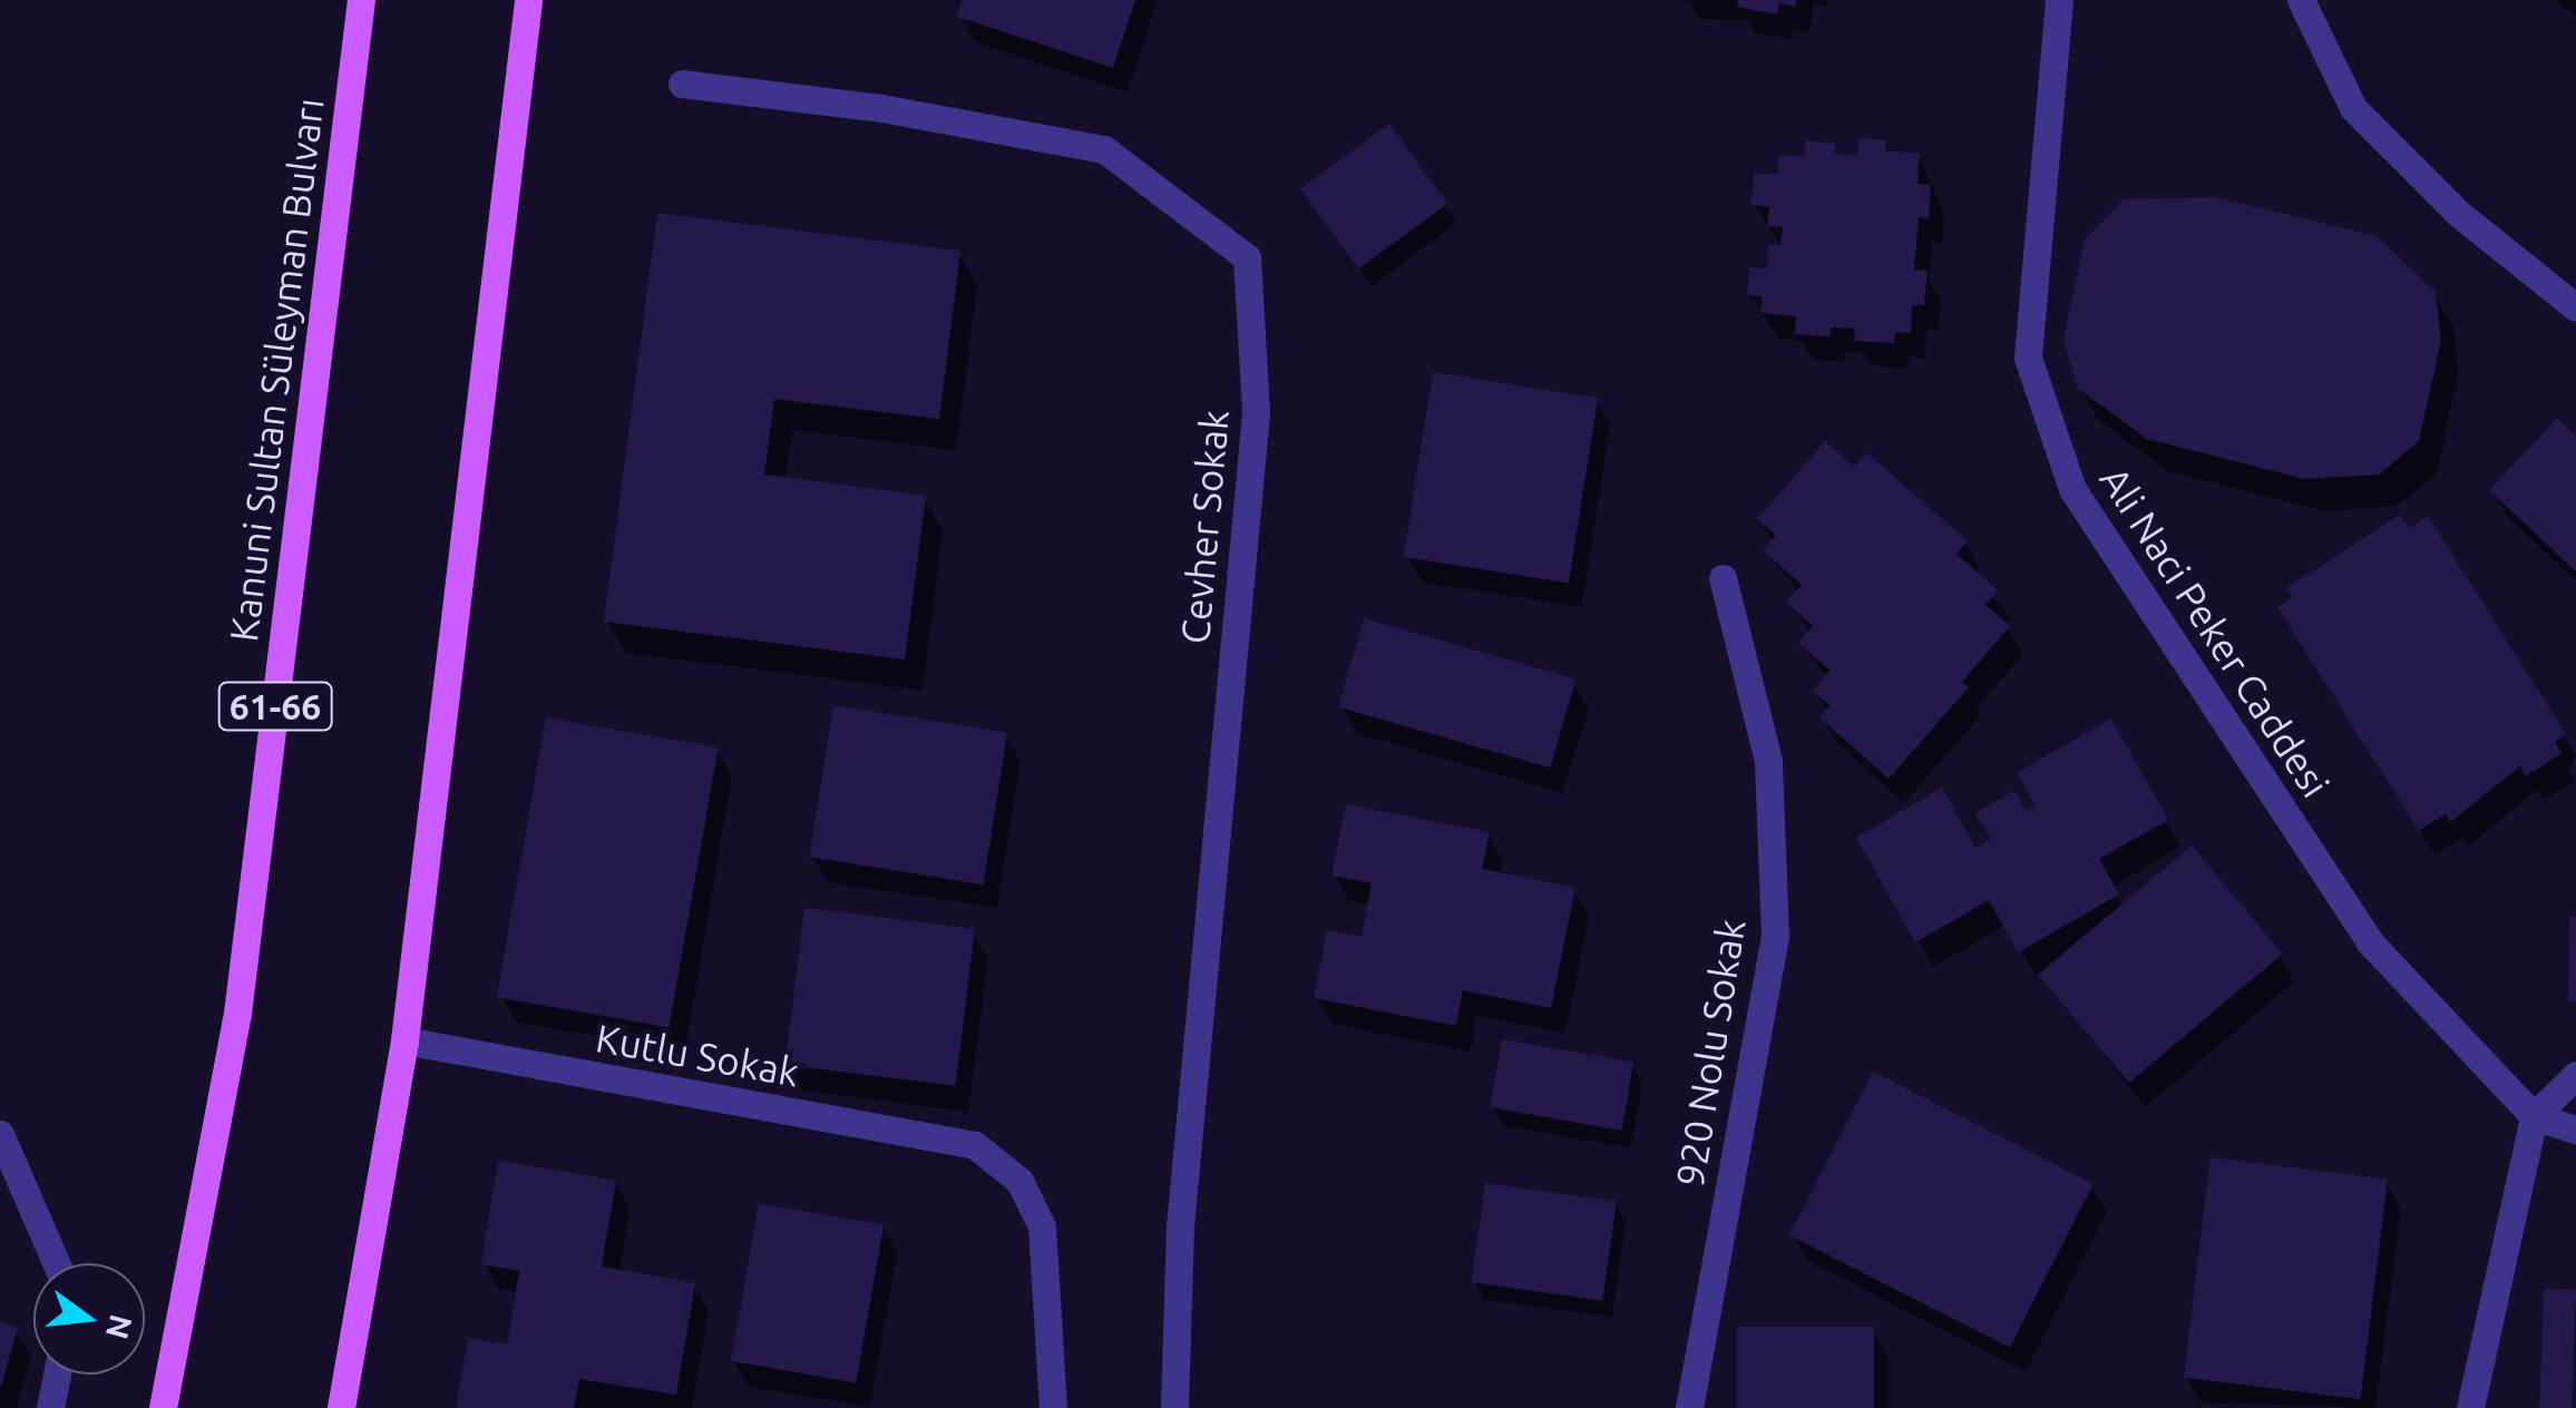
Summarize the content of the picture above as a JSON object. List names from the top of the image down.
{
  "streets": {
    "main road": ["Kanuni Sultan Süleyman Bulvarı", "61-66"],
    "street": [
      "Cevher Sokak",
      "Ali Naci Peker Caddesi",
      "920 Nolu Sokak",
      "Kutlu Sokak"
    ]
  },
  "north": "right"
}
